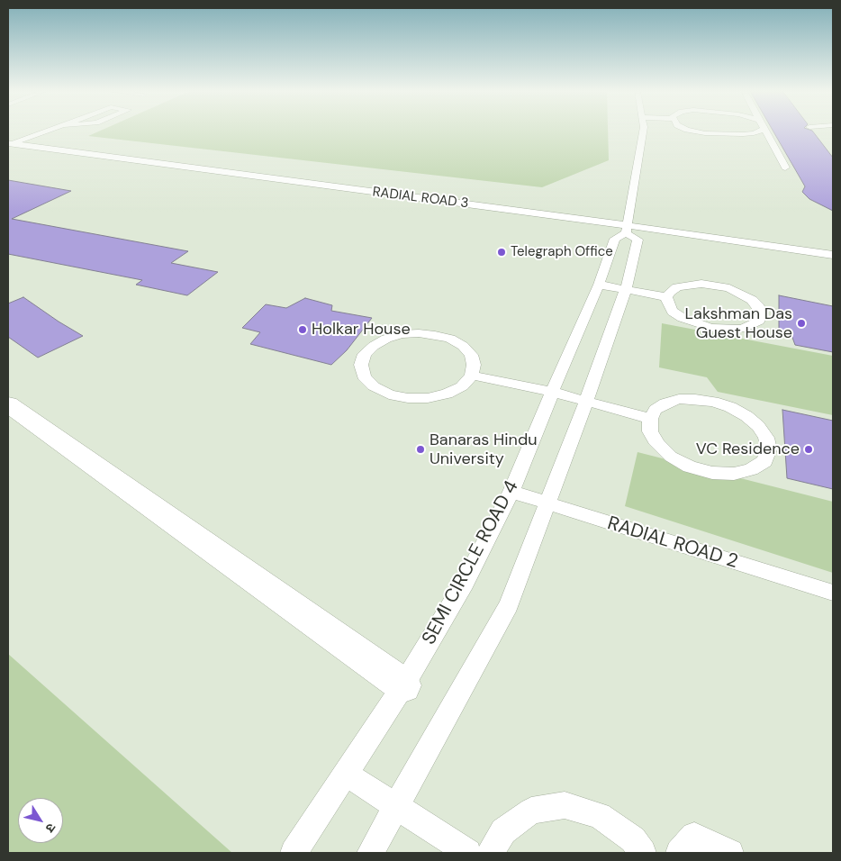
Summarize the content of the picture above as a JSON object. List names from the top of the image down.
{
  "streets": {
    "lane": ["RADIAL ROAD 3", "RADIAL ROAD 2", "SEMI CIRCLE ROAD 4"]
  },
  "crossings": [
    ["RADIAL ROAD 3", "SEMI CIRCLE ROAD 4"],
    ["RADIAL ROAD 2", "SEMI CIRCLE ROAD 4"]
  ],
  "places": [
    "Telegraph Office",
    "Lakshman Das Guest House",
    "Holkar House",
    "Banaras Hindu University",
    "VC Residence"
  ],
  "north": "bottom right"
}
